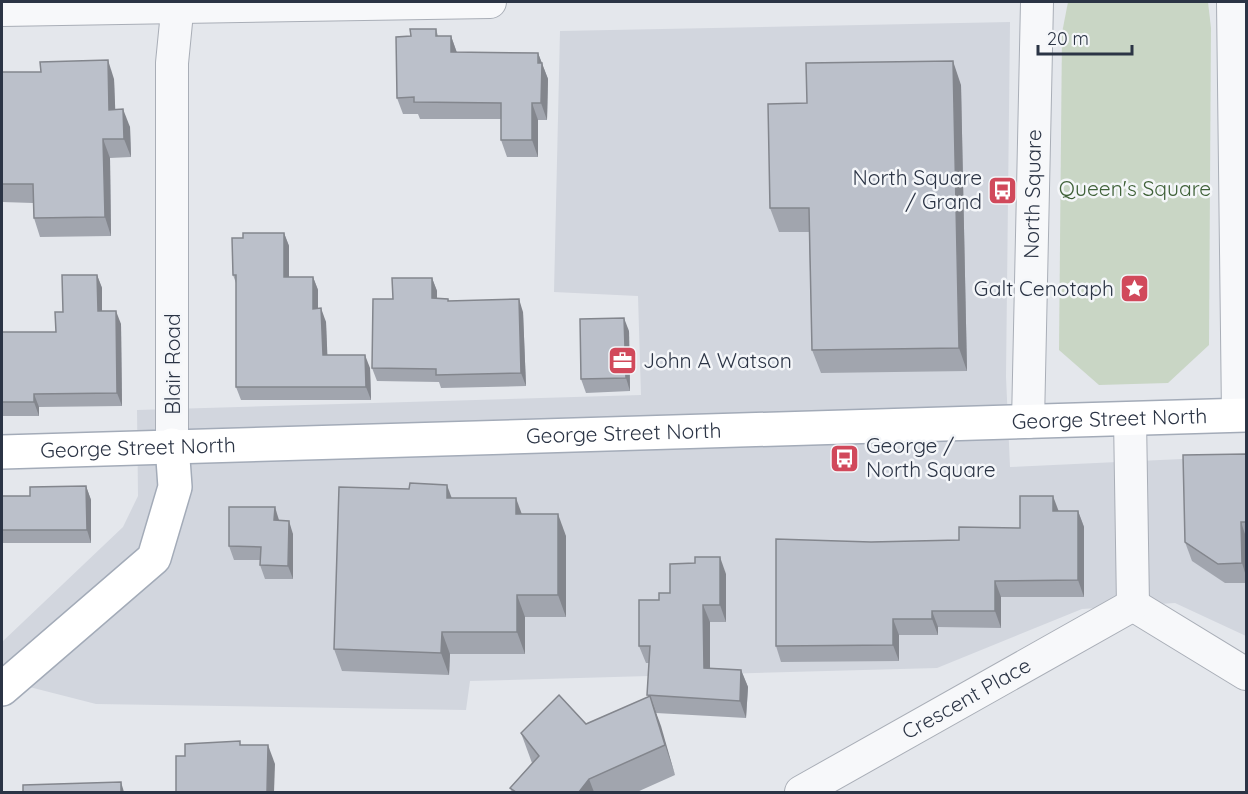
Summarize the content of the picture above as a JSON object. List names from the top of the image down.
{
  "streets": {
    "main road": ["Blair Road", "George Street North"],
    "street": ["North Square", "Crescent Place"]
  },
  "crossings": [
    ["North Square", "George Street North"],
    ["Blair Road", "George Street North"]
  ],
  "parks": ["Queen's Square"],
  "places": {
    "bus stop": ["North Square / Grand", "George / North Square"],
    "place": ["Galt Cenotaph"],
    "office": ["John A Watson"]
  },
  "scale_bar": "20 m"
}
